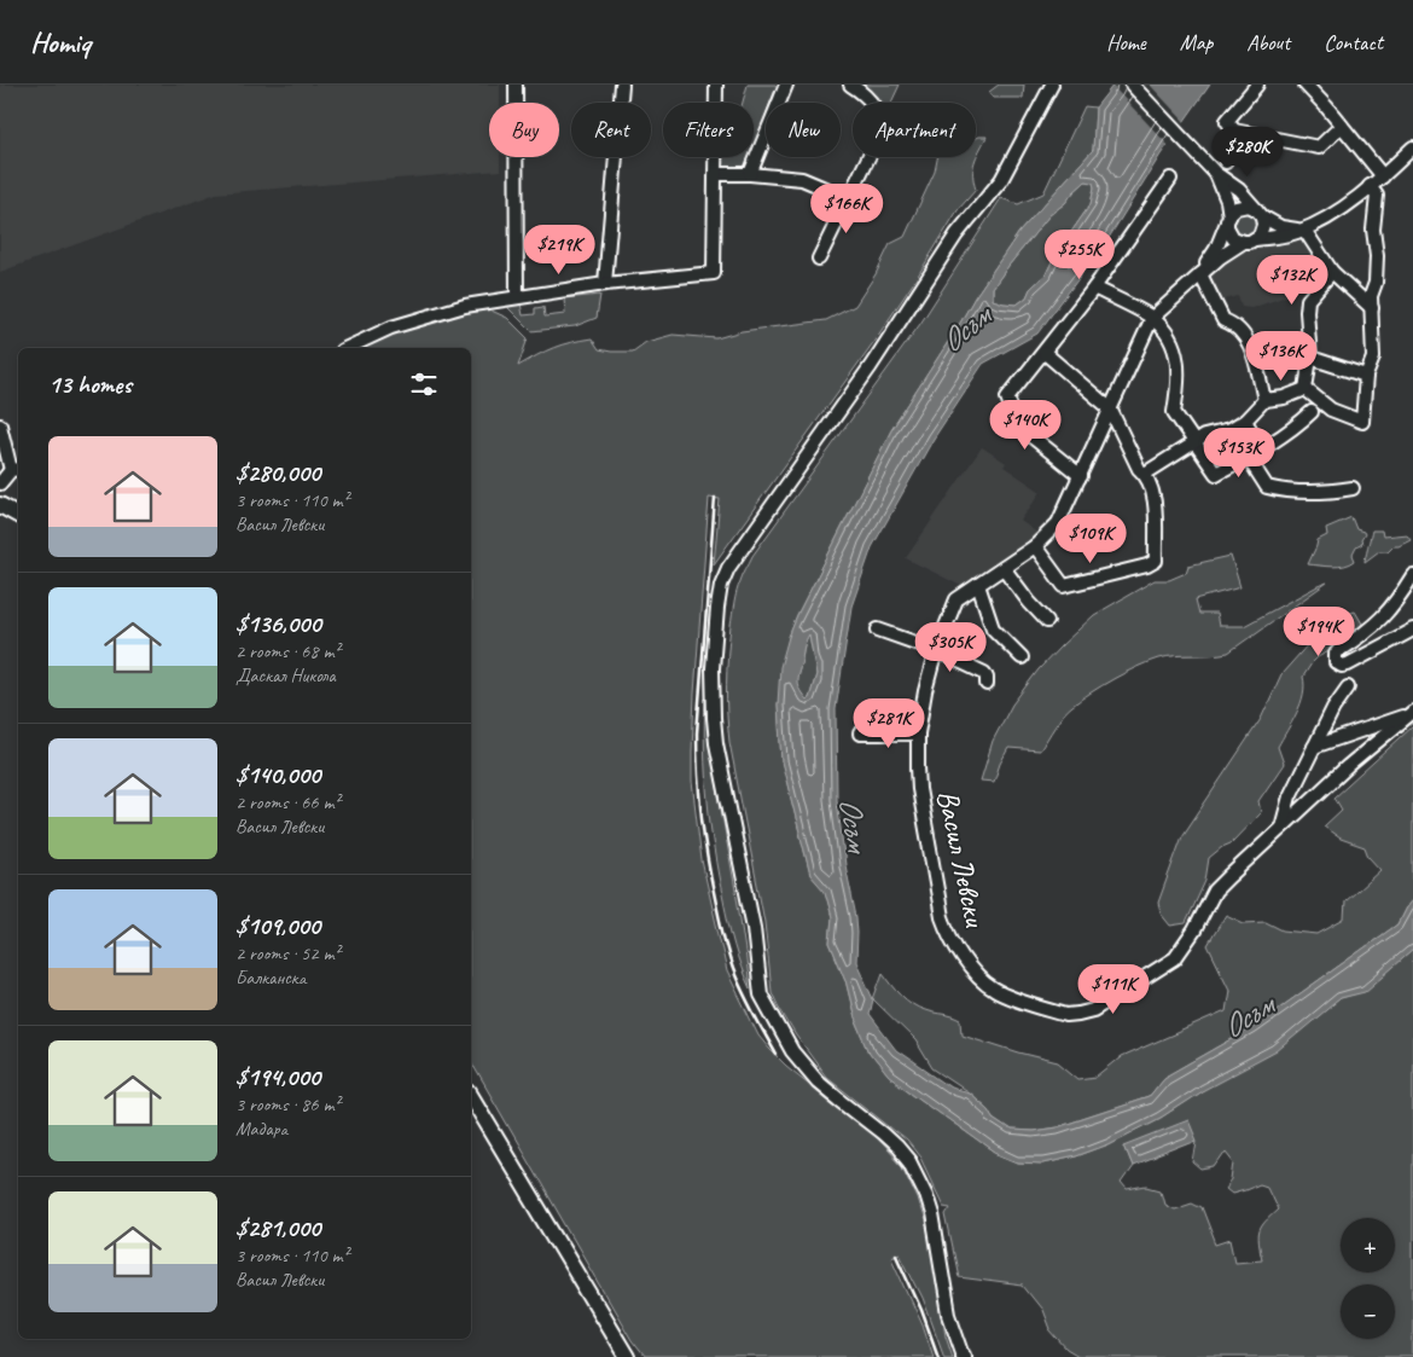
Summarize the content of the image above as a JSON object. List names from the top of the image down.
{
  "streets": {
    "street": ["Васил Левски"]
  },
  "water": ["Осъм"],
  "page": {
    "header": "Homiq",
    "nav": [
      "Home",
      "Map",
      "About",
      "Contact"
    ],
    "chip": [
      "Buy",
      "Rent",
      "Filters",
      "New",
      "Apartment"
    ],
    "price": [
      "$280K",
      "$166K",
      "$219K",
      "$255K",
      "$132K",
      "$136K",
      "$140K",
      "$153K",
      "$109K",
      "$194K",
      "$305K",
      "$281K",
      "$111K"
    ],
    "heading": "13 homes",
    "list": [
      {
        "name": "$280,000",
        "note": "3 rooms · 110 m² · Васил Левски"
      },
      {
        "name": "$136,000",
        "note": "2 rooms · 68 m² · Даскал Никола"
      },
      {
        "name": "$140,000",
        "note": "2 rooms · 66 m² · Васил Левски"
      },
      {
        "name": "$109,000",
        "note": "2 rooms · 52 m² · Балканска"
      },
      {
        "name": "$194,000",
        "note": "3 rooms · 86 m² · Мадара"
      },
      {
        "name": "$281,000",
        "note": "3 rooms · 110 m² · Васил Левски"
      }
    ],
    "map_buttons": ["+", "−"]
  }
}
